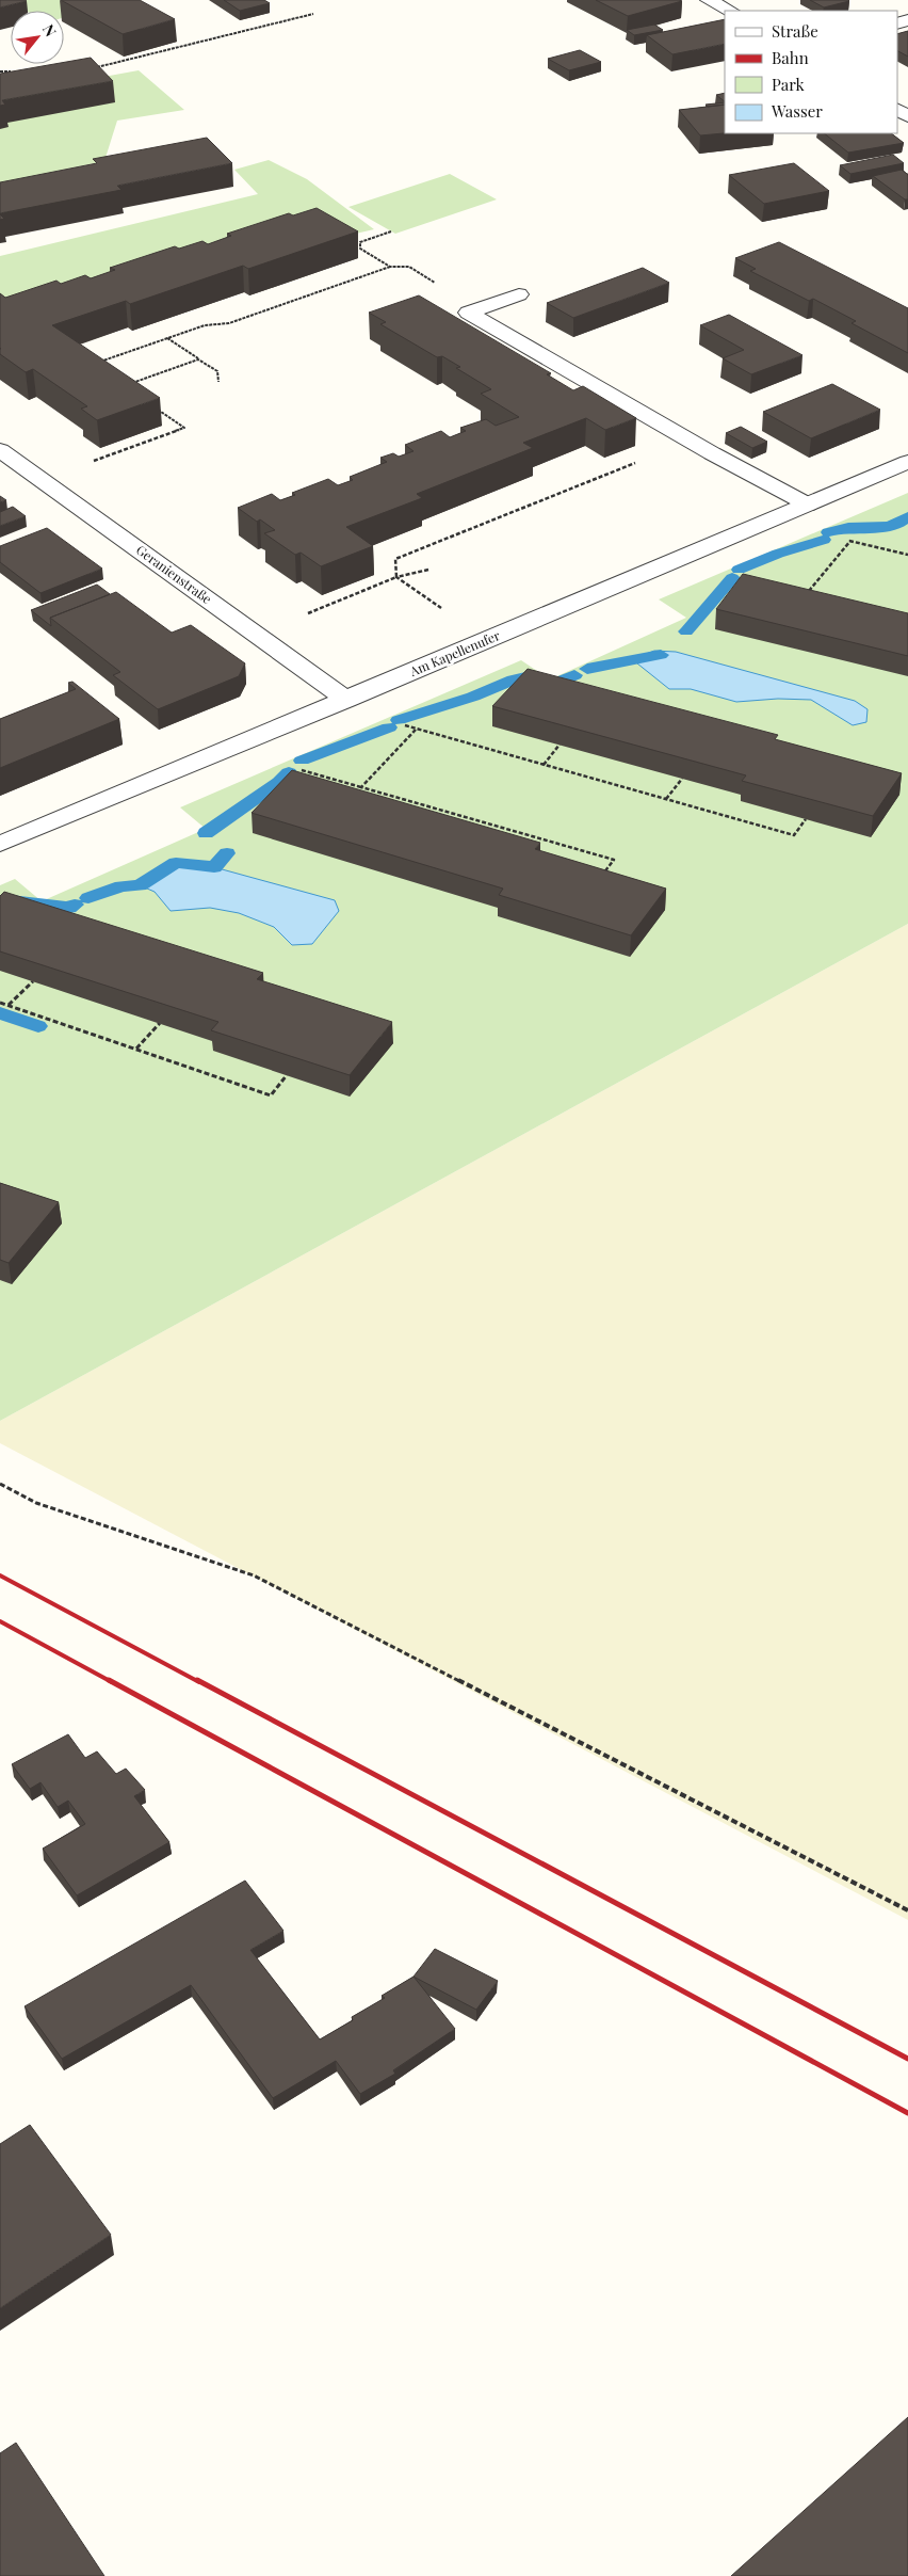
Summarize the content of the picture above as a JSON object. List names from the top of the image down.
{
  "streets": {
    "street": ["Geranienstraße", "Am Kapellenufer"]
  },
  "crossings": [
    ["Geranienstraße", "Am Kapellenufer"]
  ],
  "legend": [
    "Straße",
    "Bahn",
    "Park",
    "Wasser"
  ],
  "north": "top right"
}
